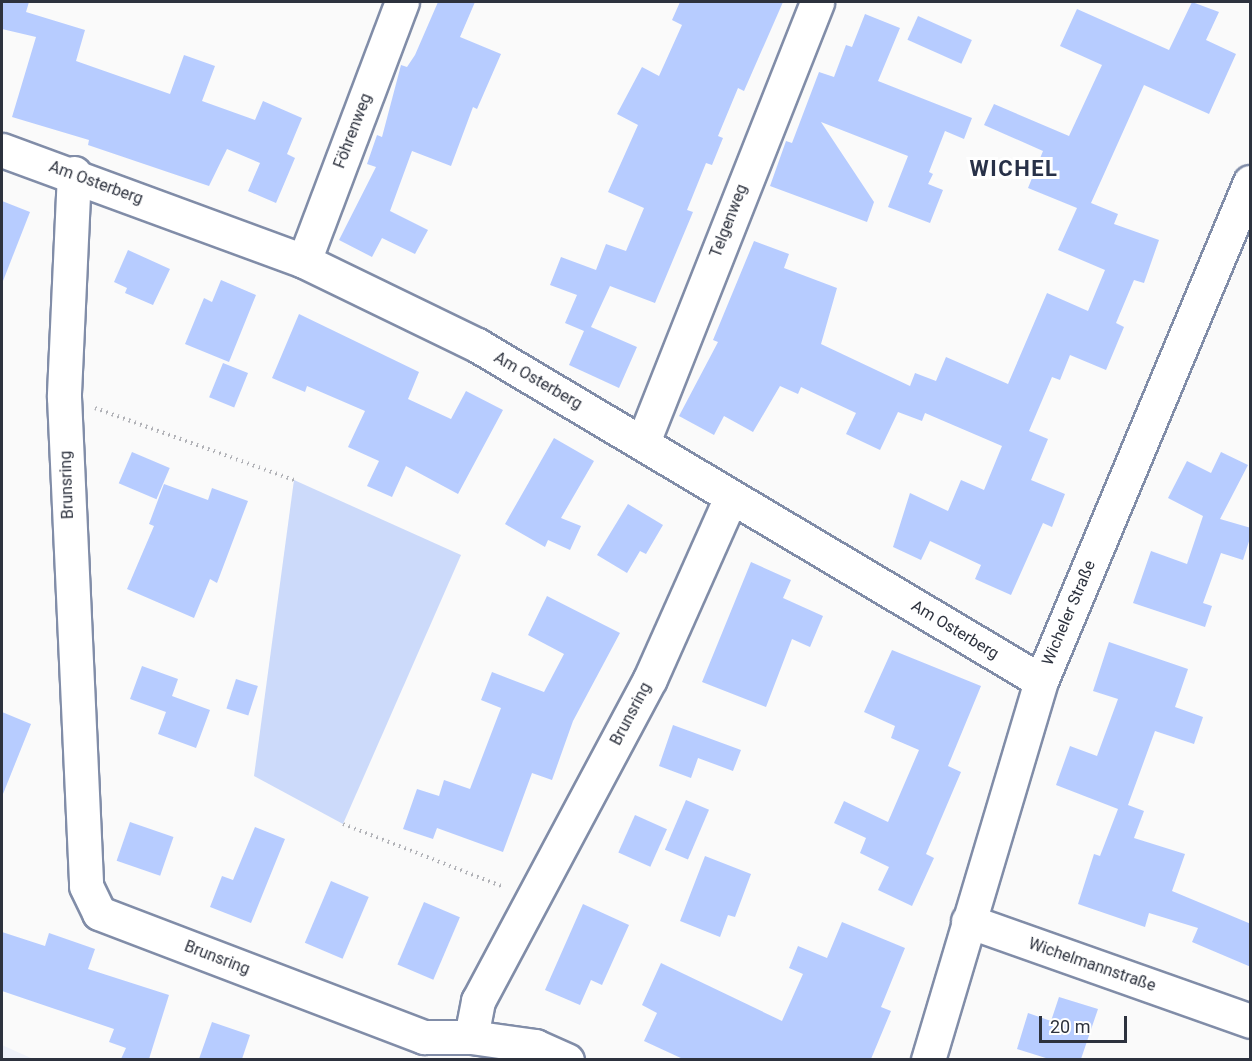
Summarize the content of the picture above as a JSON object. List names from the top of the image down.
{
  "streets": {
    "street": [
      "Föhrenweg",
      "Am Osterberg",
      "Telgenweg",
      "Brunsring",
      "Wicheler Straße",
      "Wichelmannstraße"
    ]
  },
  "crossings": [
    ["Föhrenweg", "Am Osterberg"],
    ["Am Osterberg", "Telgenweg"],
    ["Am Osterberg", "Brunsring"],
    ["Am Osterberg", "Wicheler Straße"],
    ["Wicheler Straße", "Wichelmannstraße"]
  ],
  "districts": ["WICHEL"],
  "scale_bar": "20 m"
}
